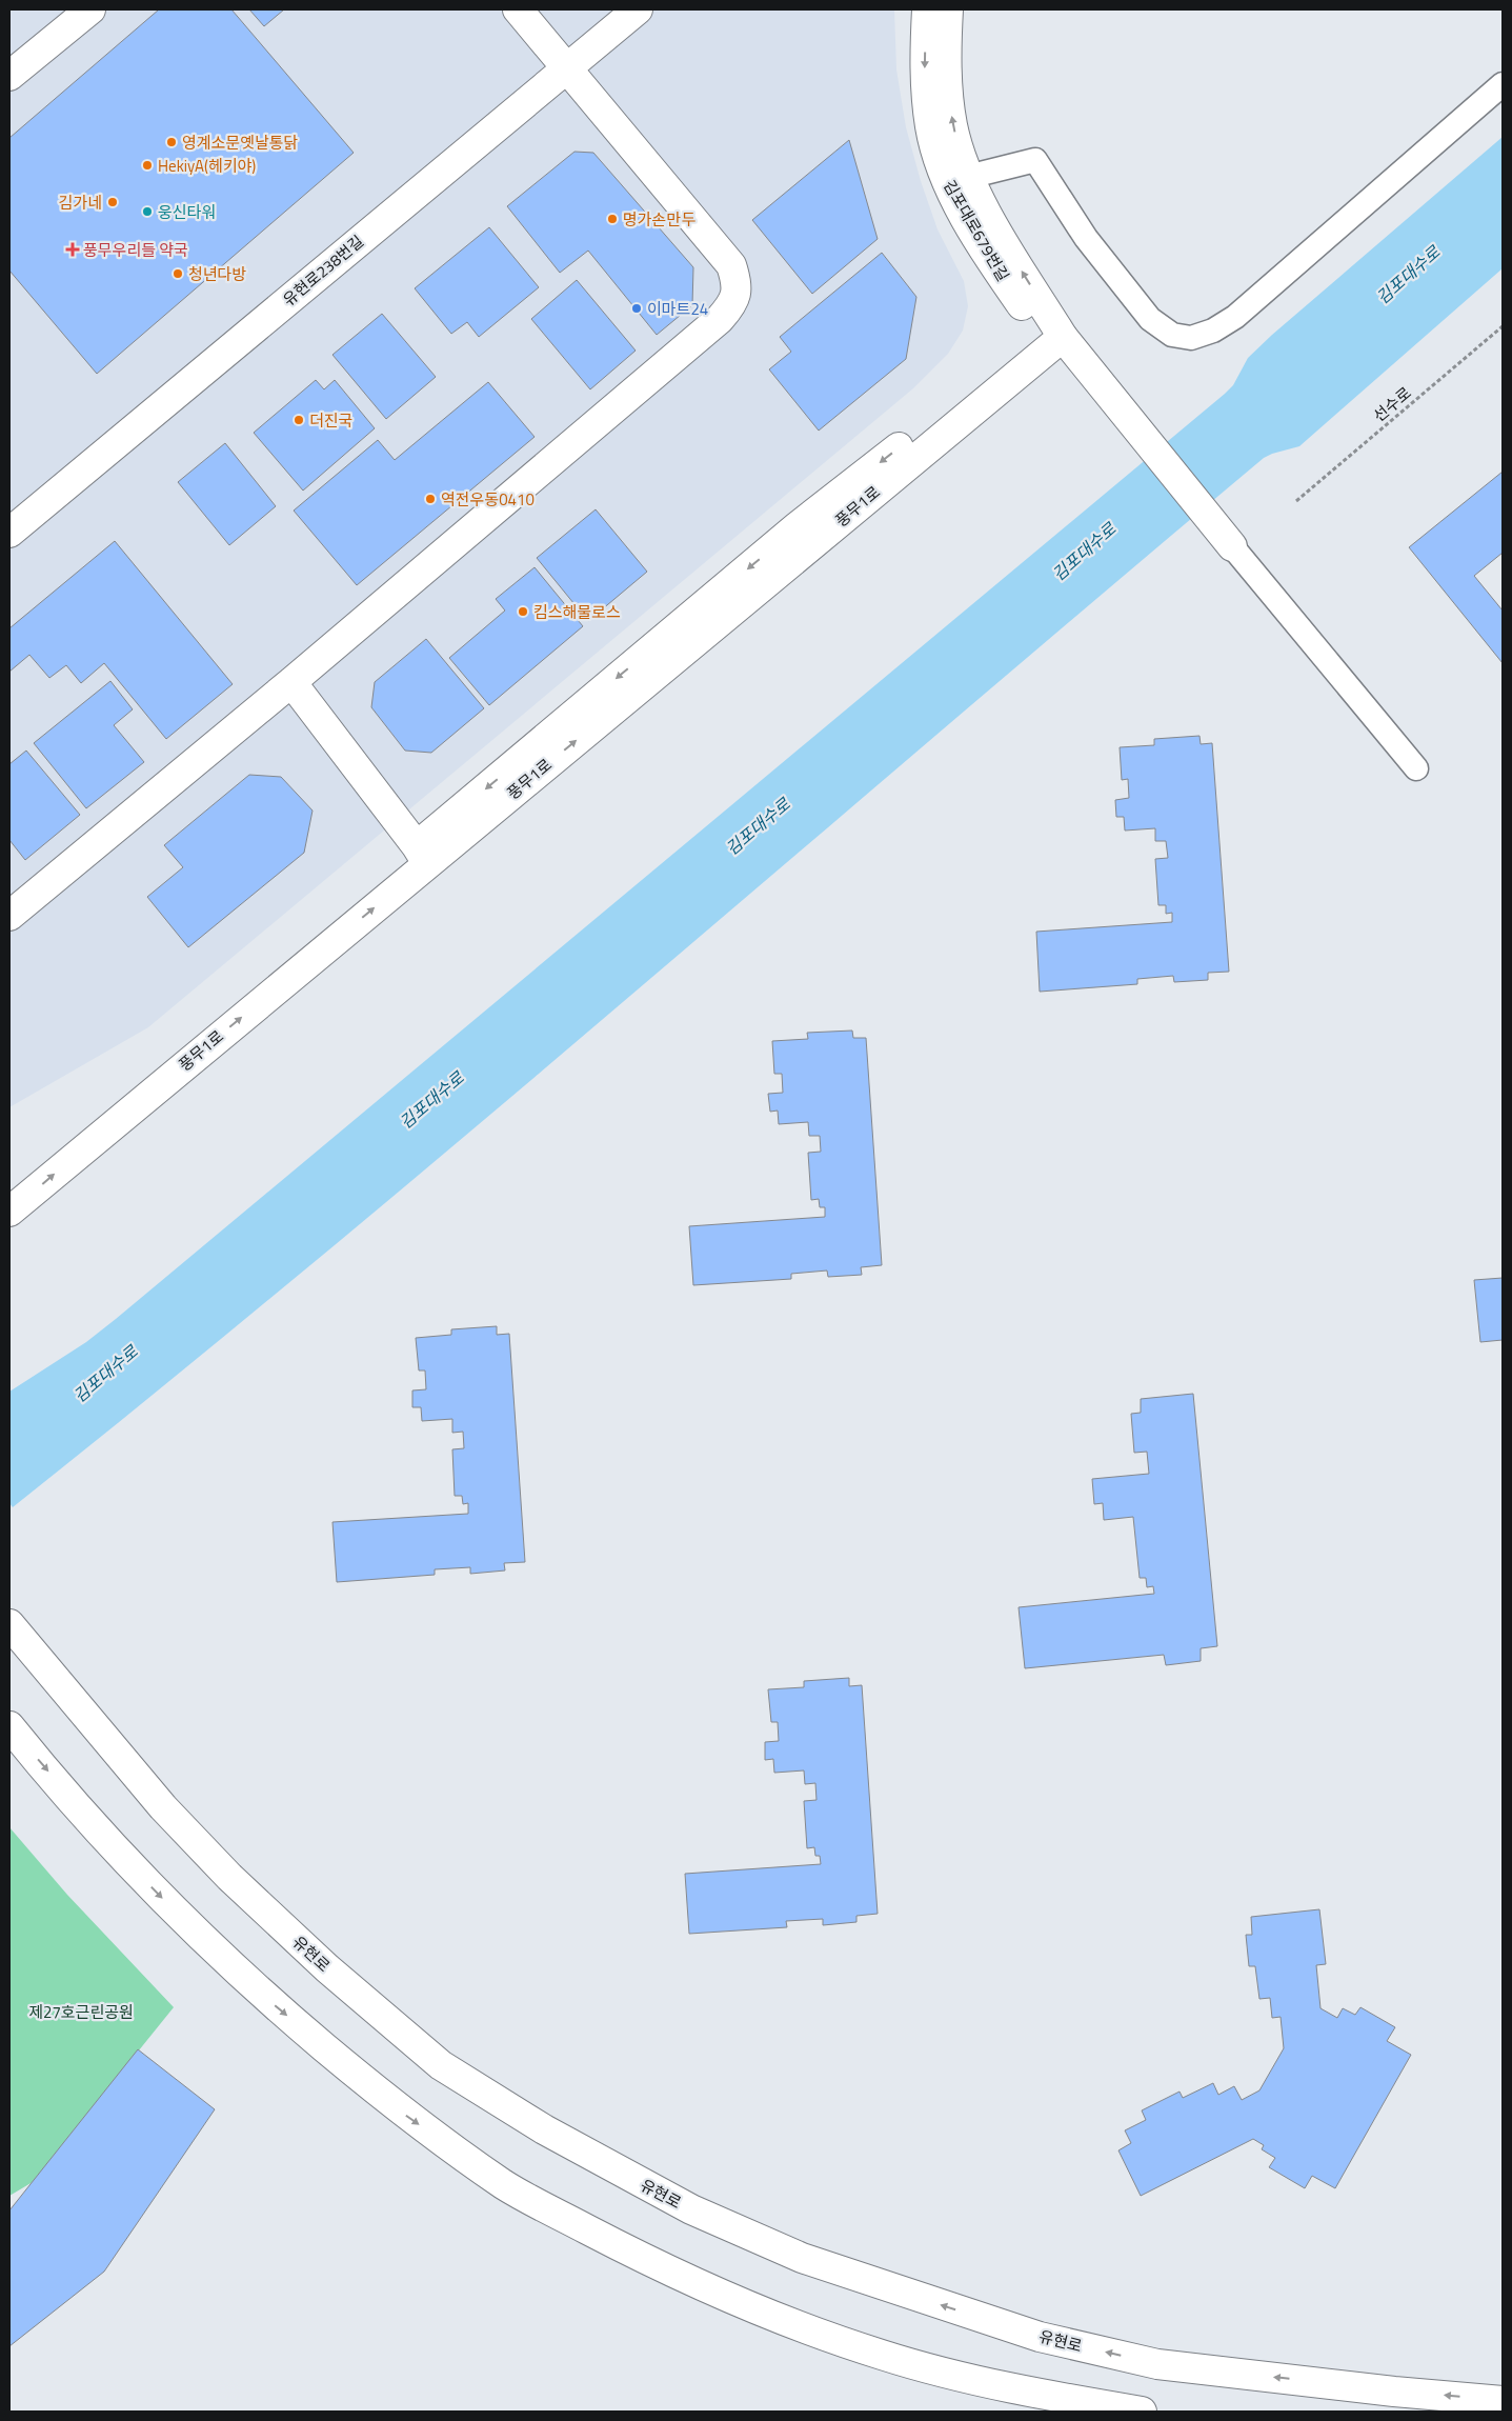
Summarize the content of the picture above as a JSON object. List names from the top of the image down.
{
  "streets": {
    "street": [
      "김포대로679번길",
      "유현로238번길",
      "풍무1로",
      "유현로"
    ],
    "path": ["선수로"]
  },
  "crossings": [
    ["김포대로679번길", "풍무1로"]
  ],
  "water": ["김포대수로"],
  "parks": ["제27호근린공원"],
  "places": {
    "other": [
      "영계소문옛날통닭",
      "HekiyA(헤키야)",
      "김가네",
      "웅신타워",
      "명가손만두",
      "청년다방",
      "이마트24",
      "더진국",
      "역전우동0410",
      "킴스해물로스"
    ],
    "health": ["풍무우리들 약국"]
  }
}
